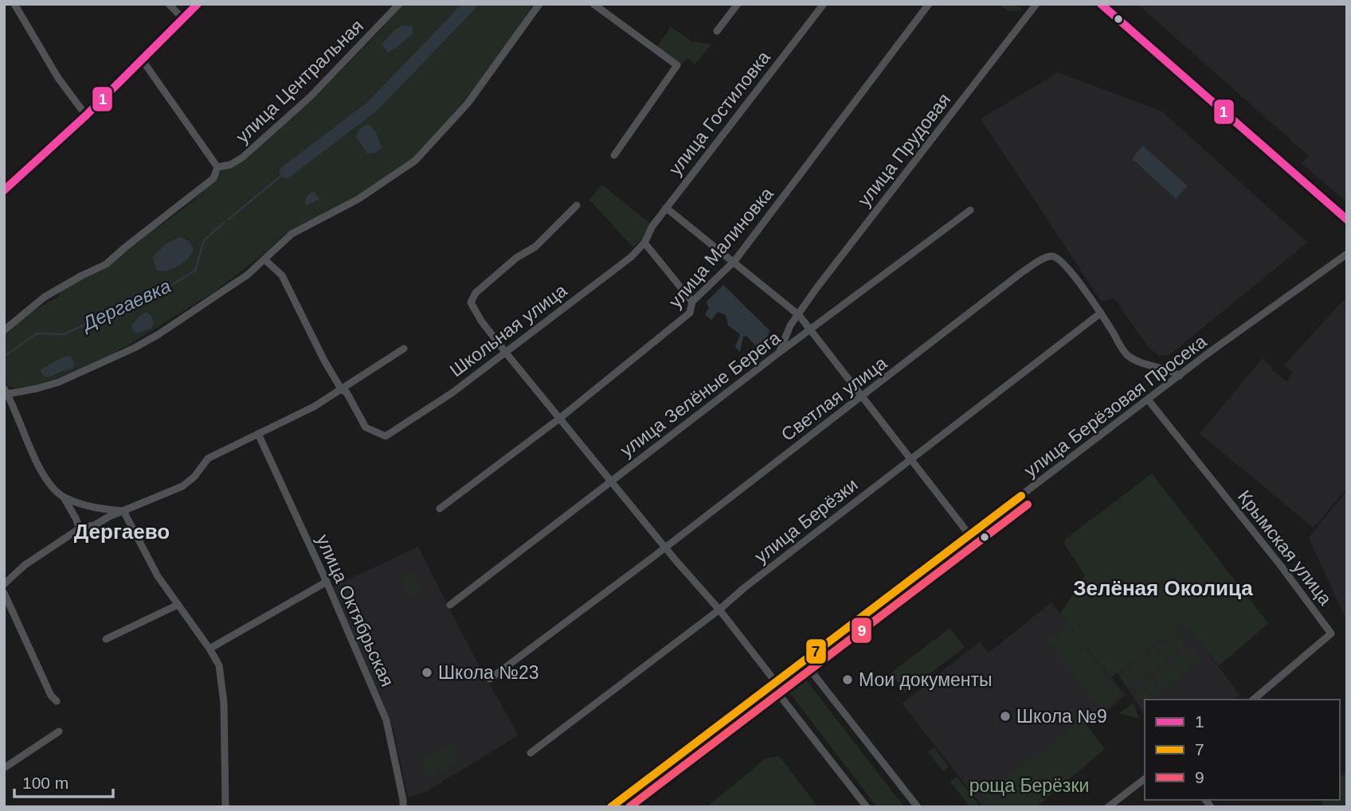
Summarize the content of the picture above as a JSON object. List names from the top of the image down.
{
  "streets": {
    "street": [
      "улица Центральная",
      "улица Гостиловка",
      "улица Прудовая",
      "улица Малиновка",
      "Школьная улица",
      "улица Зелёные Берега",
      "Светлая улица",
      "улица Берёзовая Просека",
      "улица Берёзки",
      "Крымская улица",
      "улица Октябрьская"
    ]
  },
  "crossings": [
    ["улица Гостиловка", "Школьная улица"],
    ["улица Прудовая", "улица Зелёные Берега"],
    ["Светлая улица", "улица Берёзовая Просека"],
    ["Светлая улица", "улица Берёзки"],
    ["улица Берёзовая Просека", "Крымская улица"]
  ],
  "districts": ["Дергаево", "Зелёная Околица"],
  "water": ["Дергаевка"],
  "parks": ["роща Берёзки"],
  "places": ["Школа №23", "Мои документы", "Школа №9"],
  "lines": ["transit line 1", "transit line 7", "transit line 9"],
  "legend": ["1", "7", "9"],
  "scale_bar": "100 m"
}
